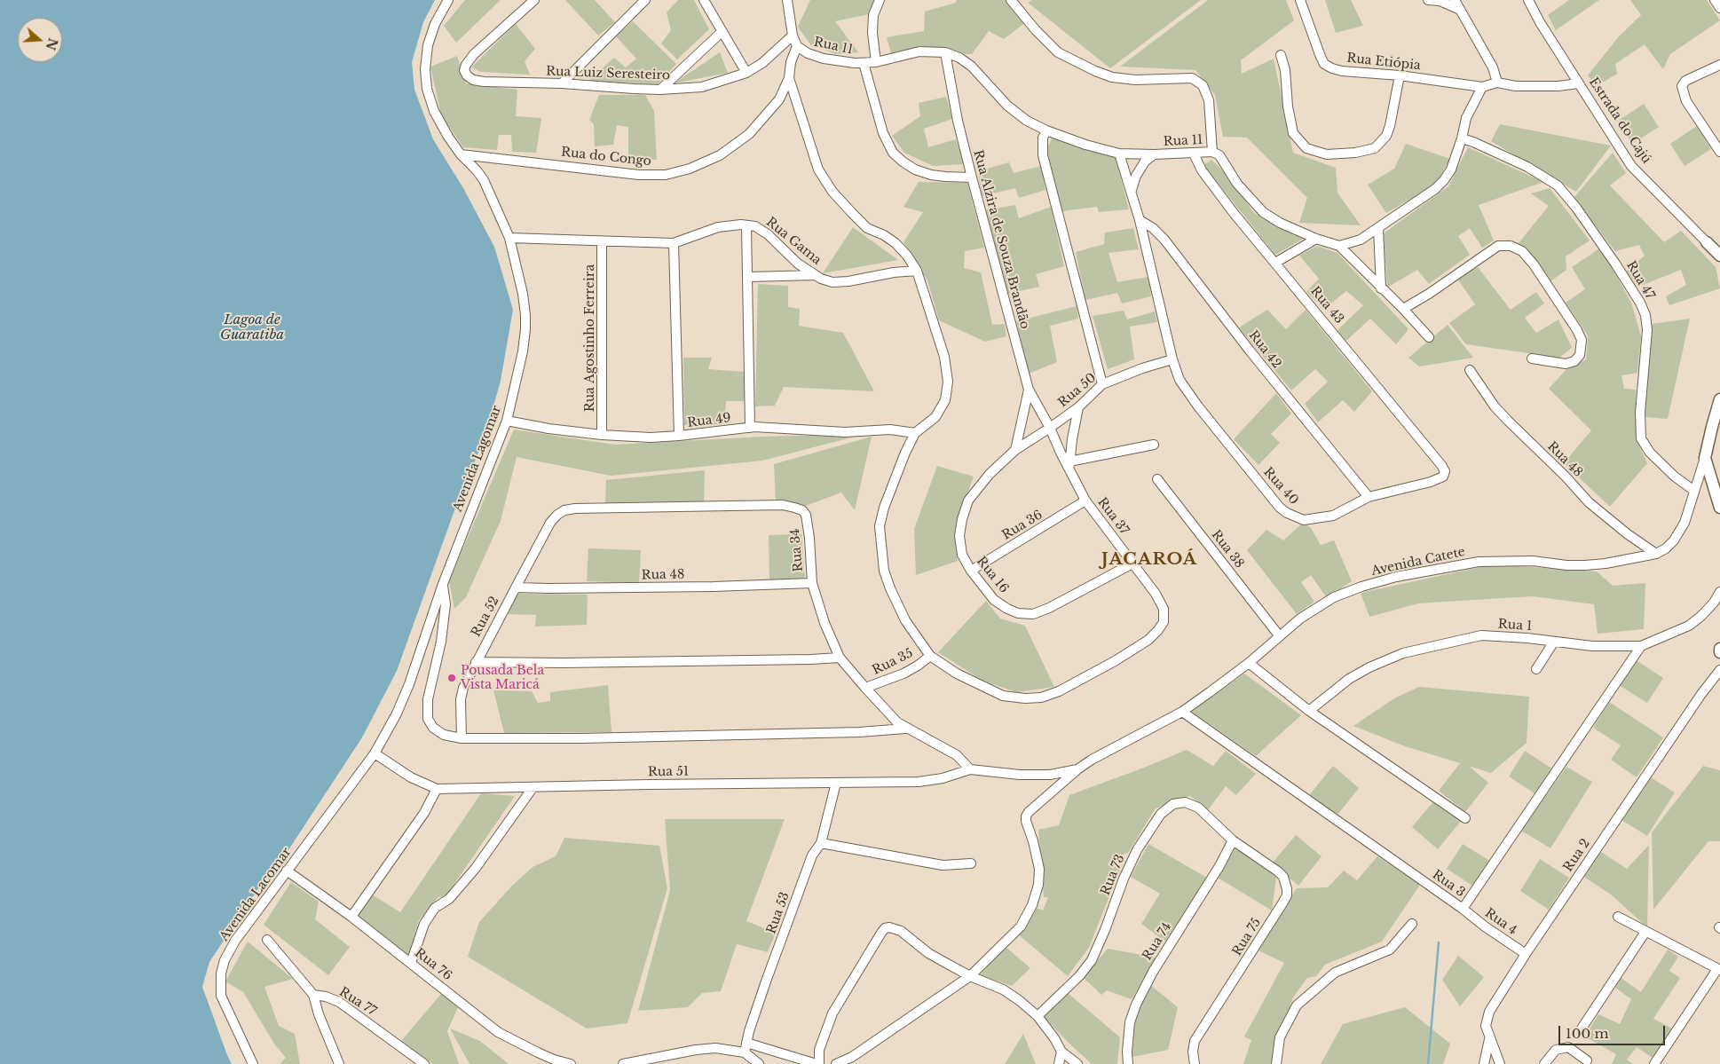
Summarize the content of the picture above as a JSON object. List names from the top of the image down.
{
  "streets": {
    "main road": ["Estrada do Cajú"],
    "street": [
      "Rua 11",
      "Rua Etiópia",
      "Rua Luiz Seresteiro",
      "Rua do Congo",
      "Rua Alzira de Souza Brandão",
      "Rua Gama",
      "Rua 47",
      "Rua 43",
      "Rua Agostinho Ferreira",
      "Rua 42",
      "Rua 50",
      "Rua 49",
      "Avenida Lagomar",
      "Rua 48",
      "Rua 40",
      "Rua 37",
      "Rua 36",
      "Rua 38",
      "Rua 34",
      "Avenida Catete",
      "Rua 16",
      "Rua 52",
      "Rua 1",
      "Rua 35",
      "Rua 51",
      "Rua 2",
      "Rua 73",
      "Rua 3",
      "Avenida Lacomar",
      "Rua 53",
      "Rua 4",
      "Rua 75",
      "Rua 74",
      "Rua 76",
      "Rua 77"
    ]
  },
  "crossings": [
    ["Rua 11", "Rua Luiz Seresteiro"],
    ["Rua 11", "Rua do Congo"],
    ["Rua 11", "Rua Alzira de Souza Brandão"],
    ["Rua 11", "Rua 43"],
    ["Rua 11", "Rua 40"],
    ["Rua do Congo", "Avenida Lagomar"],
    ["Rua Alzira de Souza Brandão", "Rua 50"],
    ["Rua Alzira de Souza Brandão", "Rua 37"],
    ["Rua Alzira de Souza Brandão", "Rua 16"],
    ["Rua Gama", "Rua Agostinho Ferreira"],
    ["Rua Gama", "Avenida Lagomar"],
    ["Rua 47", "Avenida Catete"],
    ["Rua 43", "Rua 40"],
    ["Rua Agostinho Ferreira", "Rua 49"],
    ["Rua 42", "Rua 40"],
    ["Rua 50", "Rua 40"],
    ["Rua 50", "Rua 37"],
    ["Rua 50", "Rua 16"],
    ["Rua 49", "Avenida Lagomar"],
    ["Avenida Lagomar", "Rua 51"],
    ["Avenida Lagomar", "Avenida Lacomar"],
    ["Rua 48", "Rua 34"],
    ["Rua 48", "Avenida Catete"],
    ["Rua 48", "Rua 52"],
    ["Rua 37", "Rua 36"],
    ["Rua 37", "Rua 16"],
    ["Rua 37", "Rua 35"],
    ["Rua 36", "Rua 16"],
    ["Rua 38", "Avenida Catete"],
    ["Rua 34", "Avenida Catete"],
    ["Rua 34", "Rua 52"],
    ["Rua 34", "Rua 35"],
    ["Rua 34", "Rua 51"],
    ["Avenida Catete", "Rua 51"],
    ["Avenida Catete", "Rua 3"],
    ["Rua 1", "Rua 3"],
    ["Rua 51", "Avenida Lacomar"],
    ["Rua 51", "Rua 53"],
    ["Rua 2", "Rua 4"],
    ["Rua 73", "Rua 75"],
    ["Rua 73", "Rua 74"],
    ["Rua 3", "Rua 4"],
    ["Avenida Lacomar", "Rua 76"],
    ["Rua 75", "Rua 74"]
  ],
  "districts": ["JACAROÁ"],
  "water": ["Lagoa de Guaratiba"],
  "places": ["Pousada Bela Vista Maricá"],
  "scale_bar": "100 m",
  "north": "right"
}
